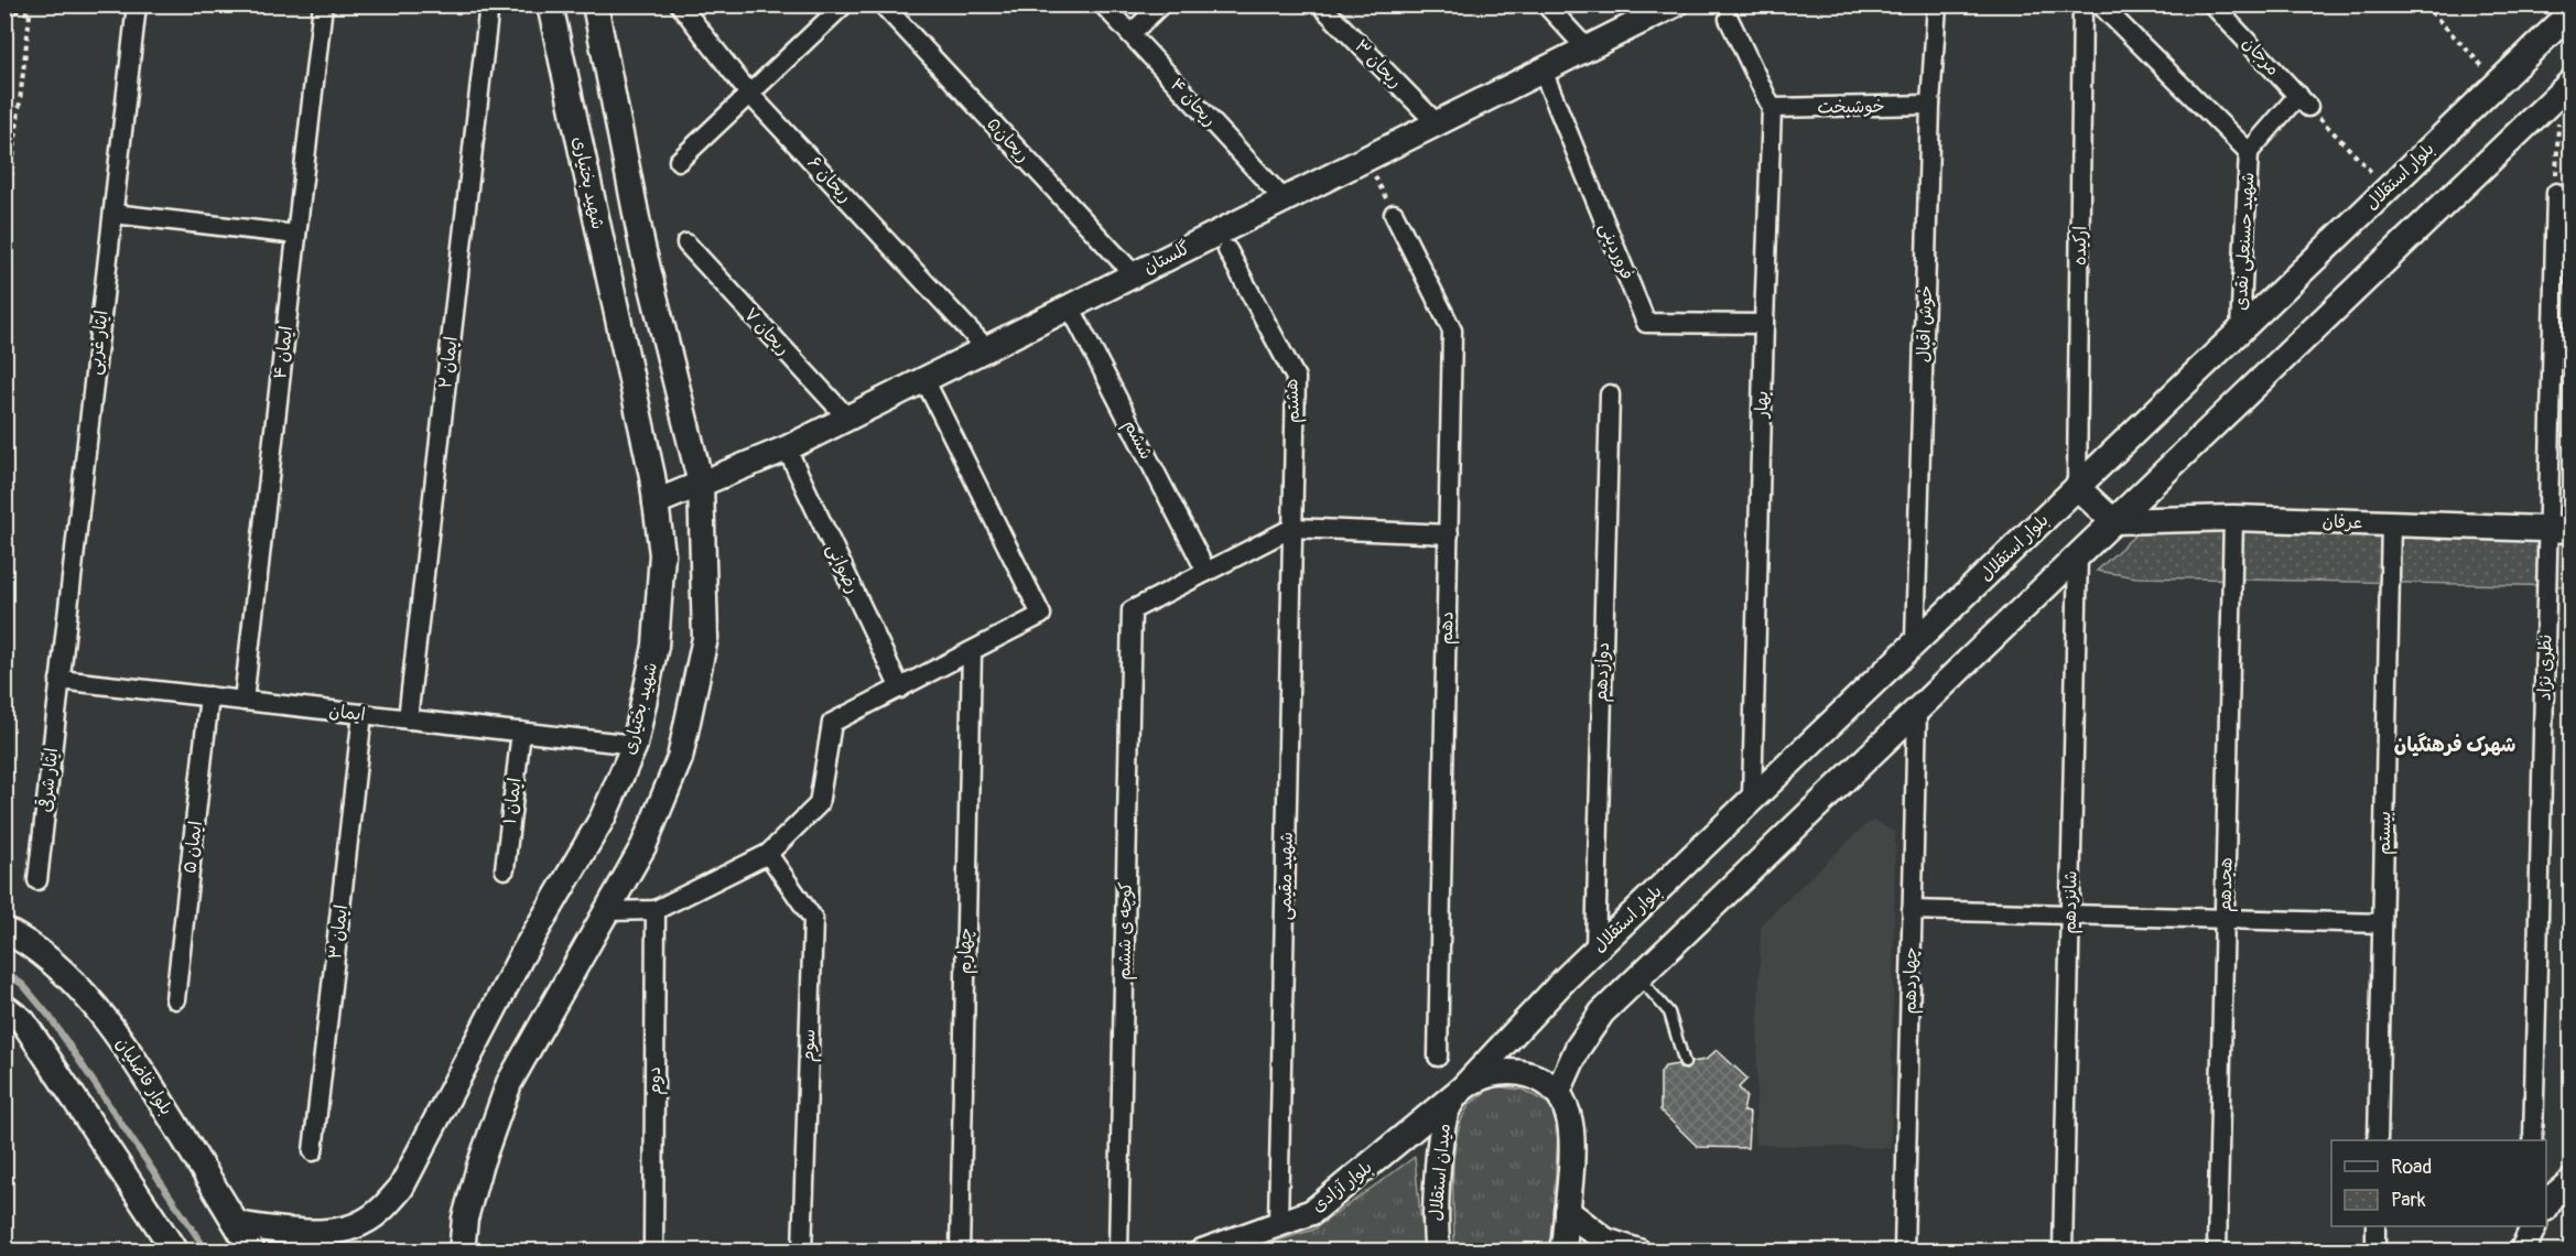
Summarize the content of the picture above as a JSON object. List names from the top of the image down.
{
  "streets": {
    "main road": [
      "بلوار استقلال",
      "شهید بختیاری",
      "گلستان",
      "عرفان",
      "بلوار فاضلیان",
      "میدان استقلال",
      "بلوار آزادی"
    ],
    "street": [
      "مرجان",
      "ریحان ۳",
      "ریحان ۴",
      "خوشبخت",
      "ریحان۵",
      "ریحان ۶",
      "شهید حسنعلی نقدی",
      "ارکیده",
      "فروردینی",
      "خوش اقبال",
      "ریحان ۷",
      "ایثار غربی",
      "ایمان ۴",
      "ایمان ۲",
      "هشتم",
      "بهار",
      "ششم",
      "رضوانی",
      "دهم",
      "نظری نژاد",
      "دوازدهم",
      "ایمان",
      "ایثار شرقی",
      "ایمان ۱",
      "بیستم",
      "ایمان ۵",
      "شهید مقیمی",
      "هجدهم",
      "شانزدهم",
      "کوچه ی ششم",
      "ایمان ۳",
      "چهارم",
      "چهاردهم",
      "سوم",
      "دوم"
    ]
  },
  "crossings": [
    ["ریحان ۳", "گلستان"],
    ["ریحان ۴", "گلستان"],
    ["خوشبخت", "خوش اقبال"],
    ["خوشبخت", "بهار"],
    ["ریحان۵", "گلستان"],
    ["بلوار استقلال", "شهید حسنعلی نقدی"],
    ["بلوار استقلال", "ارکیده"],
    ["بلوار استقلال", "خوش اقبال"],
    ["بلوار استقلال", "بهار"],
    ["بلوار استقلال", "دوازدهم"],
    ["بلوار استقلال", "میدان استقلال"],
    ["بلوار استقلال", "بلوار آزادی"],
    ["ریحان ۶", "گلستان"],
    ["شهید بختیاری", "گلستان"],
    ["شهید بختیاری", "ایمان"],
    ["شهید بختیاری", "بلوار فاضلیان"],
    ["فروردینی", "گلستان"],
    ["فروردینی", "بهار"],
    ["گلستان", "ریحان ۷"],
    ["گلستان", "ششم"],
    ["گلستان", "رضوانی"],
    ["ایثار غربی", "ایمان"],
    ["ایثار غربی", "ایثار شرقی"],
    ["ایمان ۴", "ایمان"],
    ["ایمان ۲", "ایمان"],
    ["هشتم", "شهید مقیمی"],
    ["ششم", "کوچه ی ششم"],
    ["عرفان", "نظری نژاد"],
    ["عرفان", "بیستم"],
    ["عرفان", "هجدهم"],
    ["ایمان", "ایثار شرقی"],
    ["ایمان", "ایمان ۱"],
    ["ایمان", "ایمان ۵"],
    ["ایمان", "ایمان ۳"],
    ["شهید مقیمی", "بلوار آزادی"],
    ["میدان استقلال", "بلوار آزادی"]
  ],
  "districts": ["شهرک فرهنگیان"],
  "legend": ["Road", "Park"]
}
